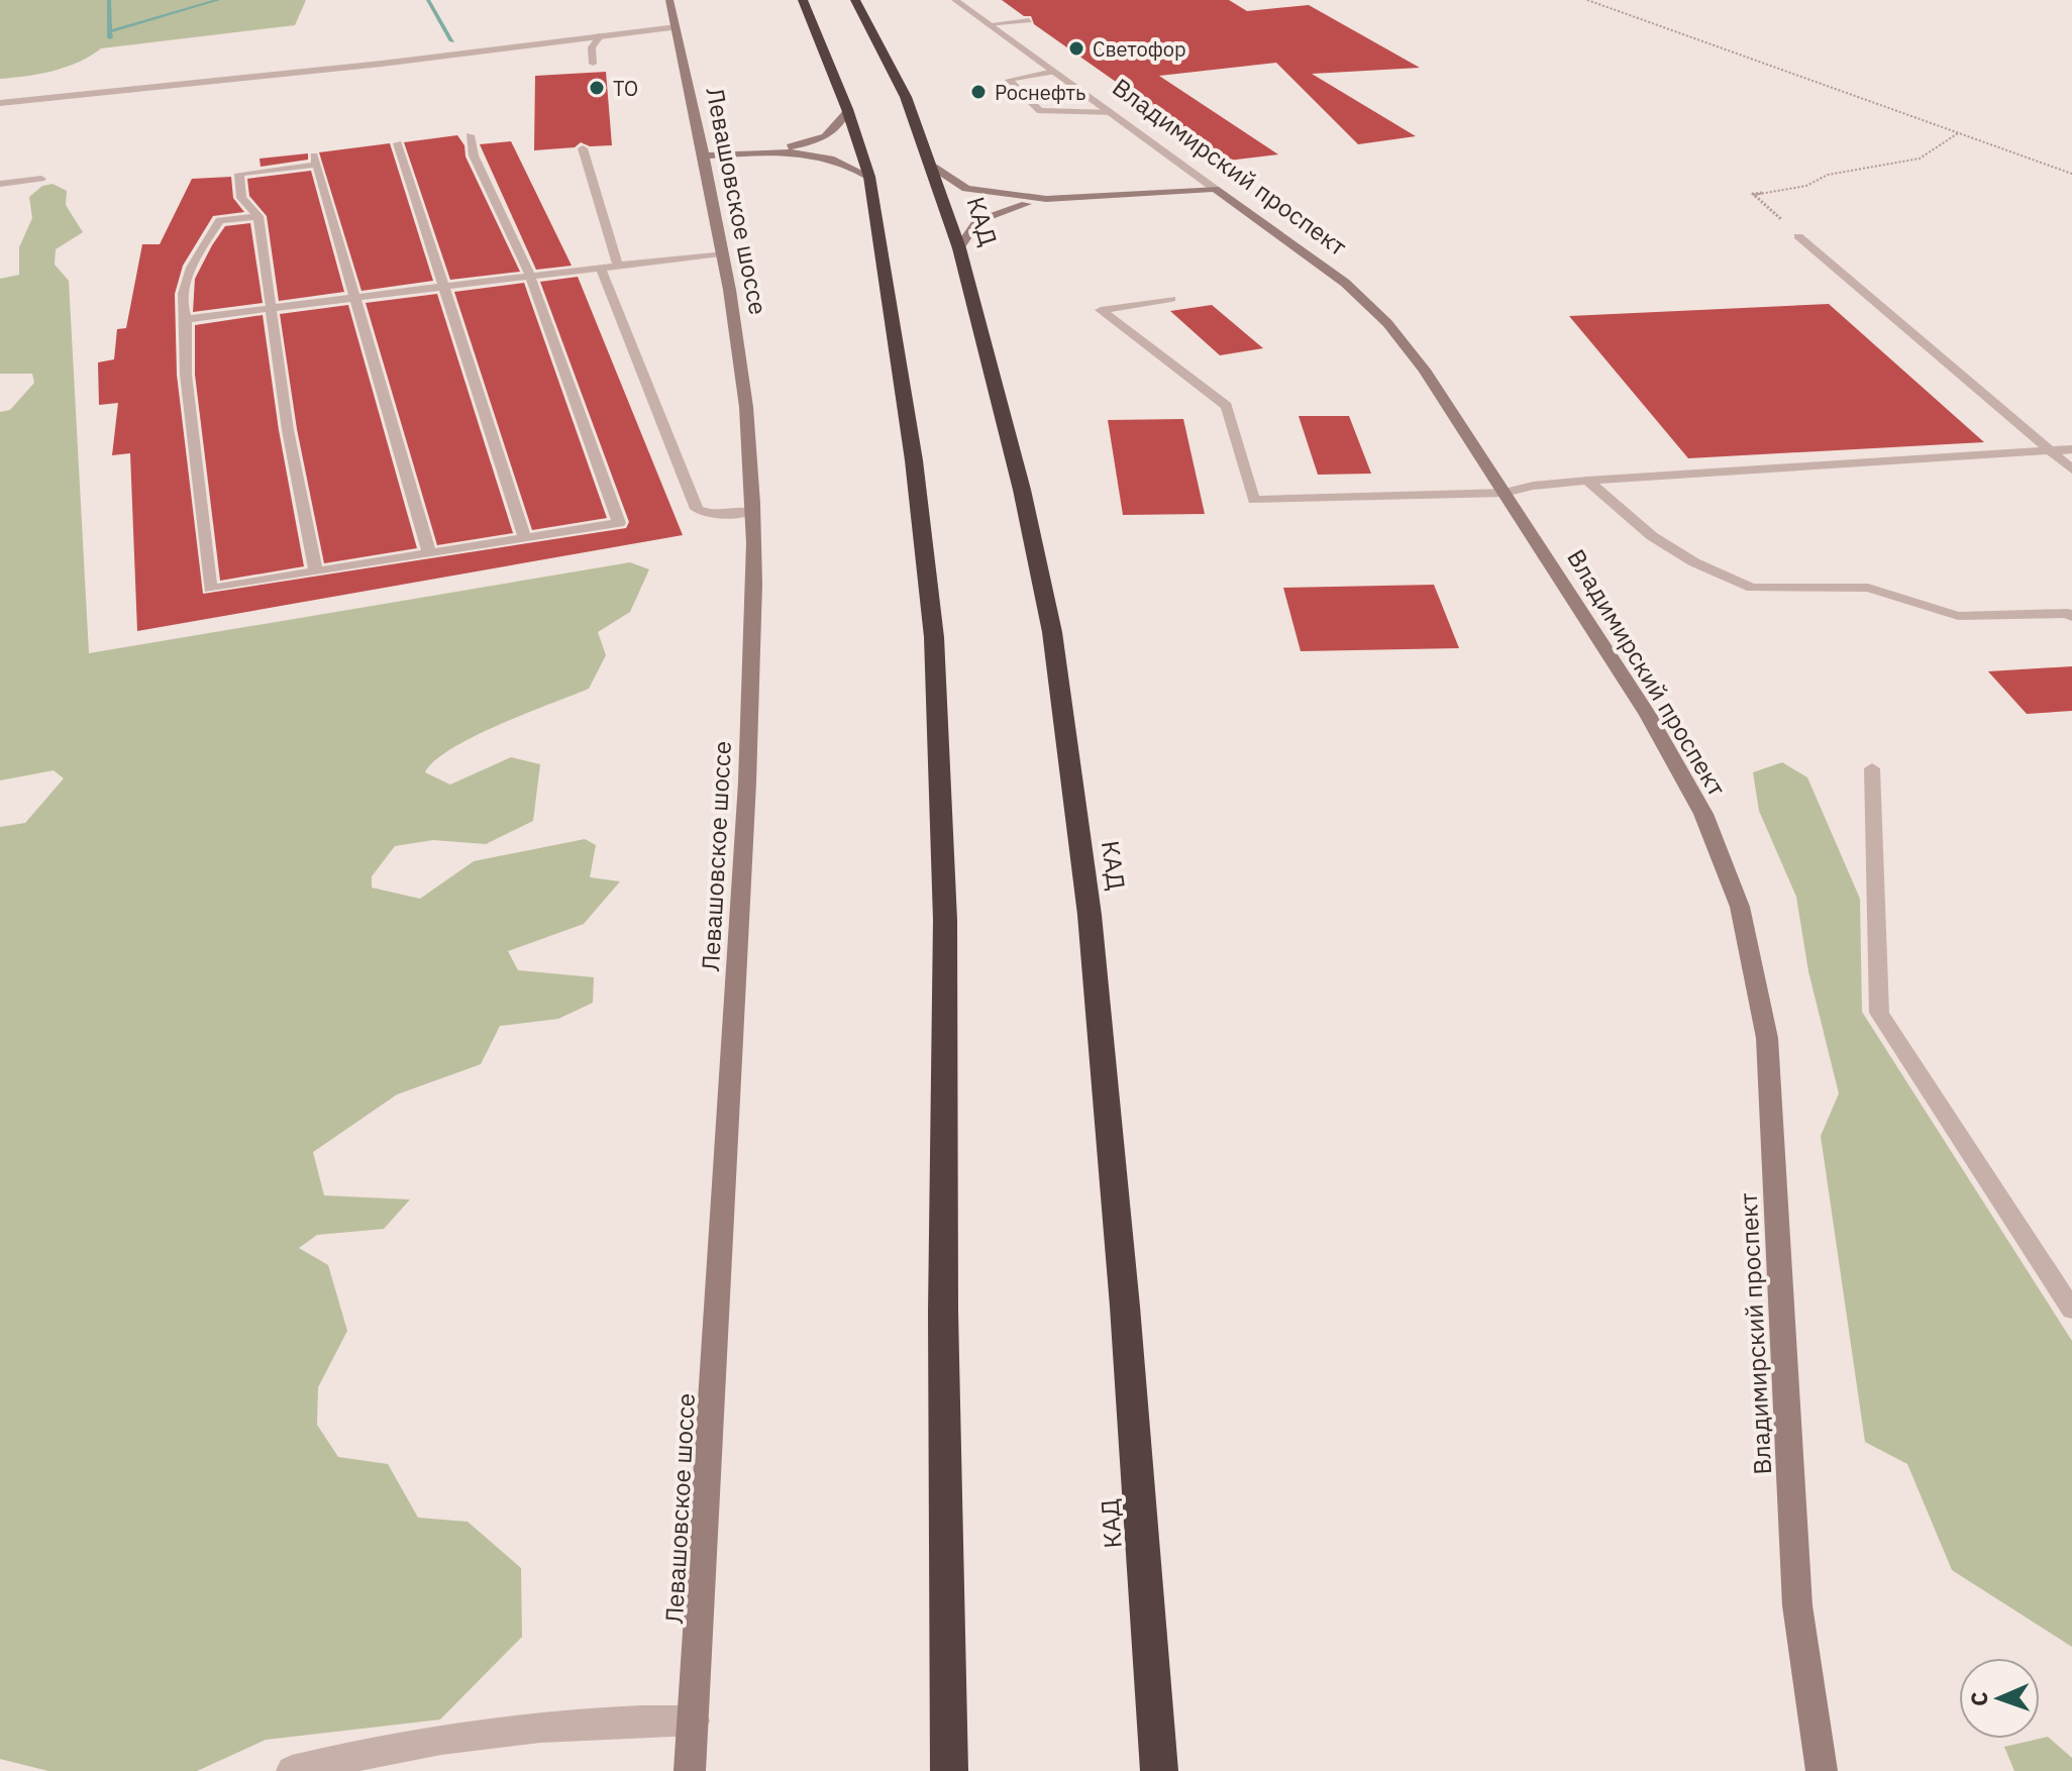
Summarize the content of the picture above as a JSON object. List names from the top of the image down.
{
  "streets": {
    "highway": ["КАД"],
    "main road": ["Владимирский проспект", "Левашовское шоссе"]
  },
  "places": ["Светофор", "ТО", "Роснефть"],
  "north": "left"
}
